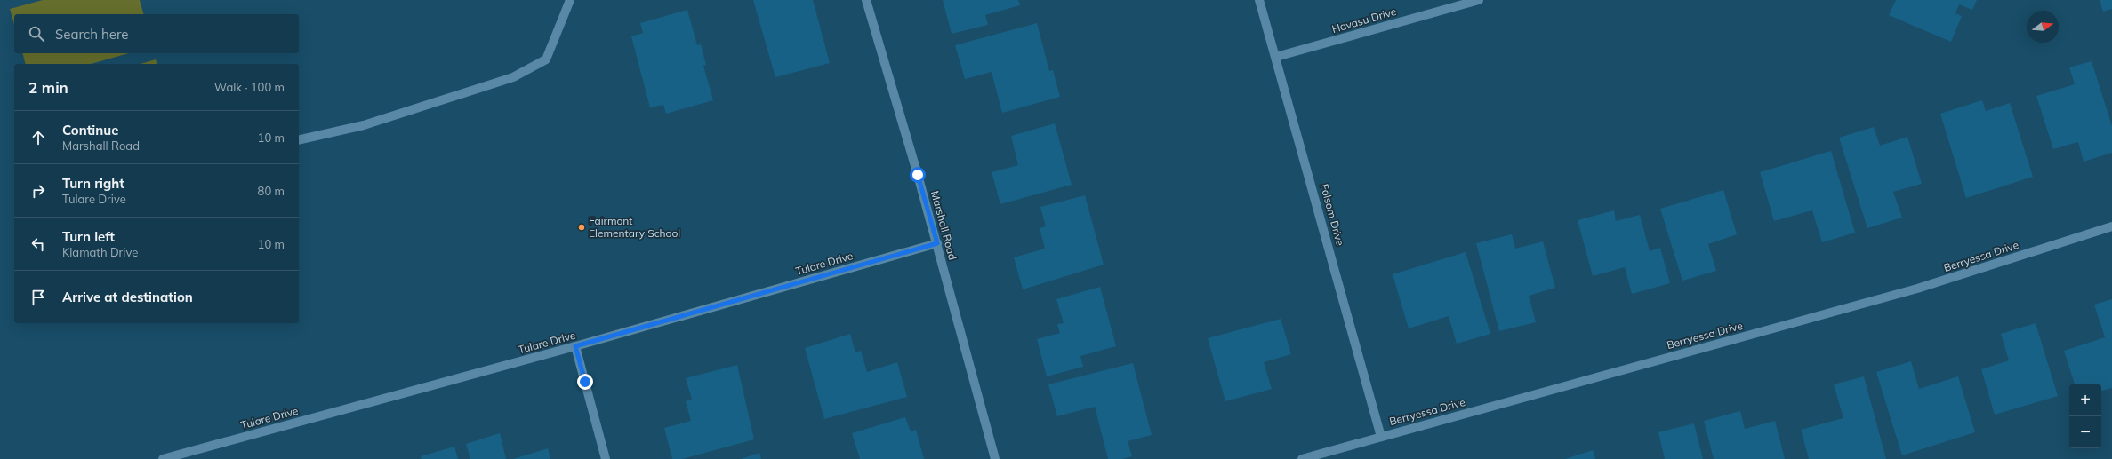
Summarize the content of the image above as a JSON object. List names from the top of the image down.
{
  "streets": {
    "street": [
      "Havasu Drive",
      "Folsom Drive",
      "Marshall Road",
      "Berryessa Drive",
      "Tulare Drive"
    ]
  },
  "crossings": [
    ["Havasu Drive", "Folsom Drive"],
    ["Folsom Drive", "Berryessa Drive"],
    ["Marshall Road", "Tulare Drive"]
  ],
  "places": ["Fairmont Elementary School"],
  "north": "right",
  "page": {
    "search": "Search here",
    "heading": ["2 min", "Walk · 100 m"],
    "list": [
      ["Continue", "Marshall Road", "10 m"],
      ["Turn right", "Tulare Drive", "80 m"],
      ["Turn left", "Klamath Drive", "10 m"],
      "Arrive at destination"
    ],
    "map_buttons": ["+", "−"]
  }
}
